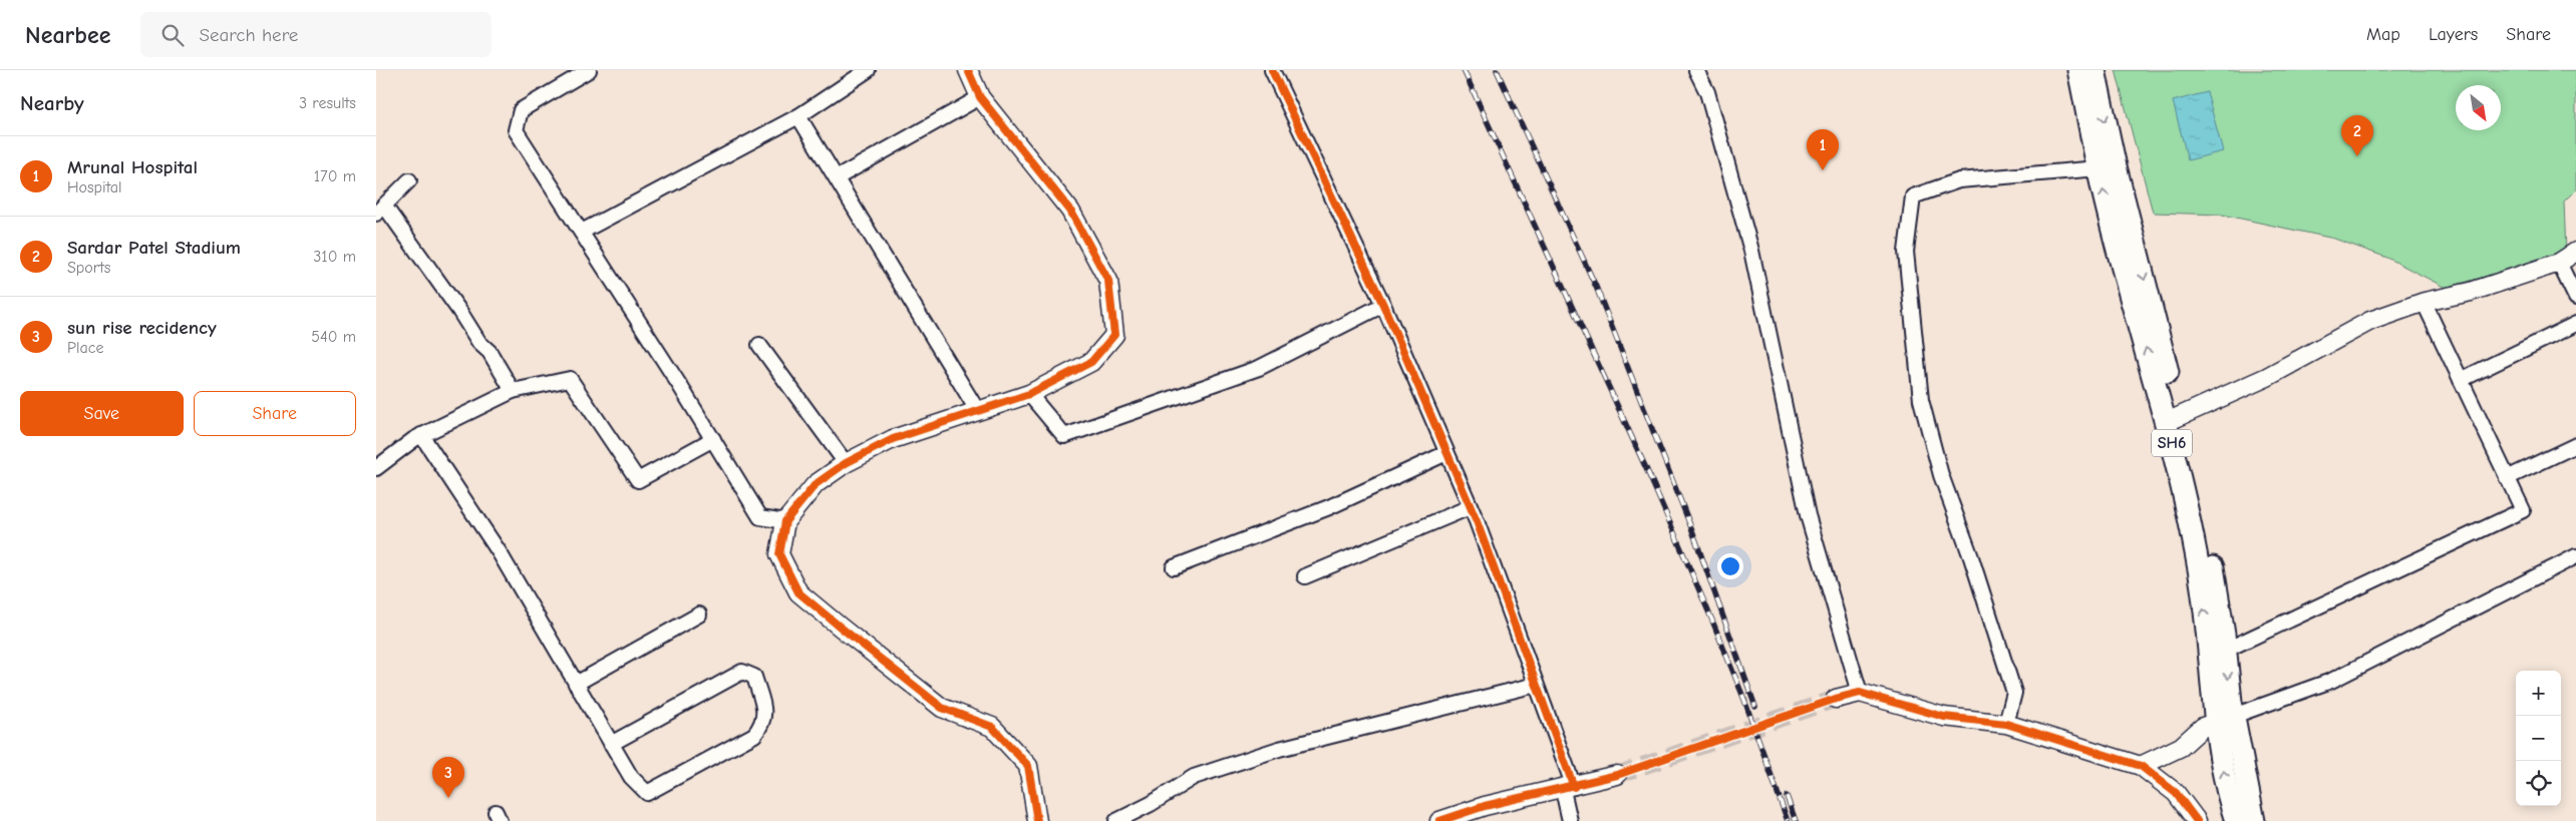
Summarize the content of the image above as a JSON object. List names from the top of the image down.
{
  "streets": {
    "main road": ["SH6"]
  },
  "north": "bottom right",
  "page": {
    "header": "Nearbee",
    "search": "Search here",
    "nav": ["Map", "Layers", "Share"],
    "heading": ["Nearby", "3 results"],
    "pins": ["2", "1", "3"],
    "list": [
      {
        "mark": "1",
        "name": "Mrunal Hospital",
        "note": "Hospital",
        "value": "170 m"
      },
      {
        "mark": "2",
        "name": "Sardar Patel Stadium",
        "note": "Sports",
        "value": "310 m"
      },
      {
        "mark": "3",
        "name": "sun rise recidency",
        "note": "Place",
        "value": "540 m"
      }
    ],
    "buttons": ["Save", "Share"],
    "map_buttons": ["+", "−"]
  }
}
